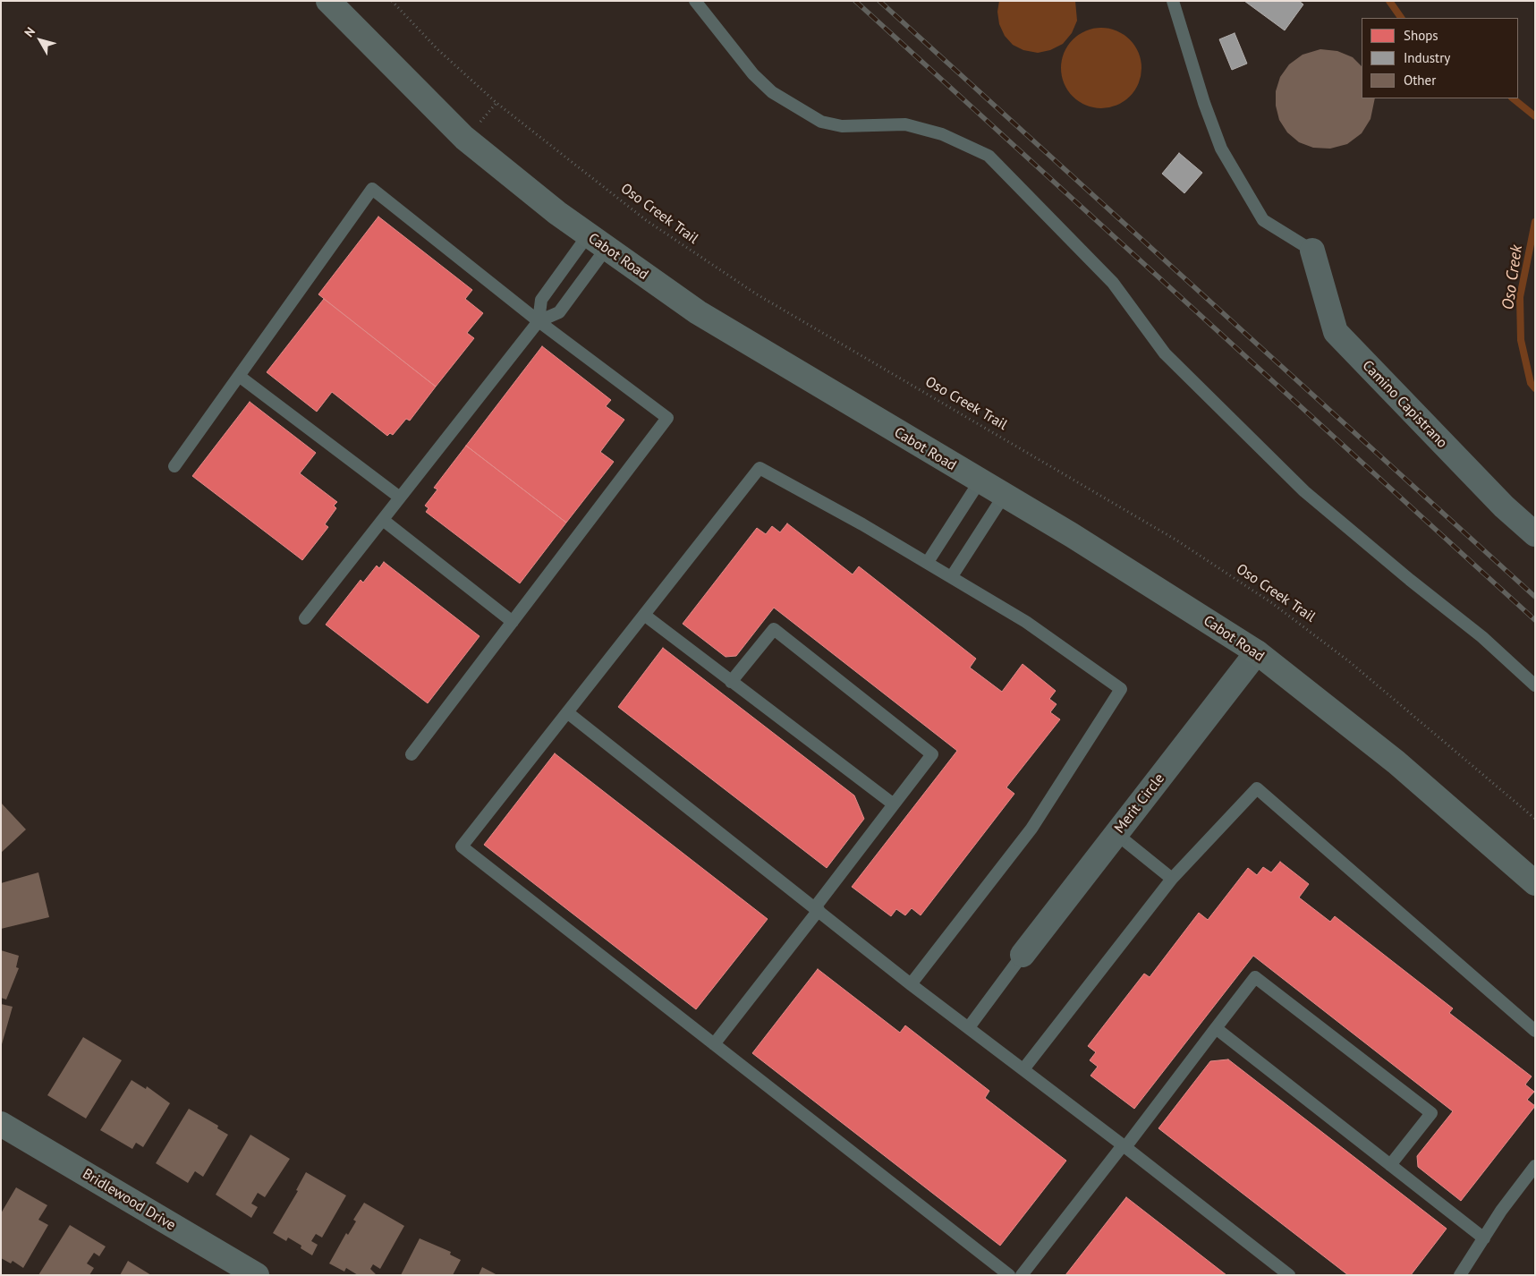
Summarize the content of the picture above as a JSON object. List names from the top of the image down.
{
  "streets": {
    "main road": ["Cabot Road", "Bridlewood Drive"],
    "street": ["Camino Capistrano", "Merit Circle"],
    "path": ["Oso Creek Trail"]
  },
  "crossings": [
    ["Cabot Road", "Merit Circle"]
  ],
  "water": ["Oso Creek"],
  "legend": ["Shops", "Industry", "Other"],
  "north": "top left"
}
